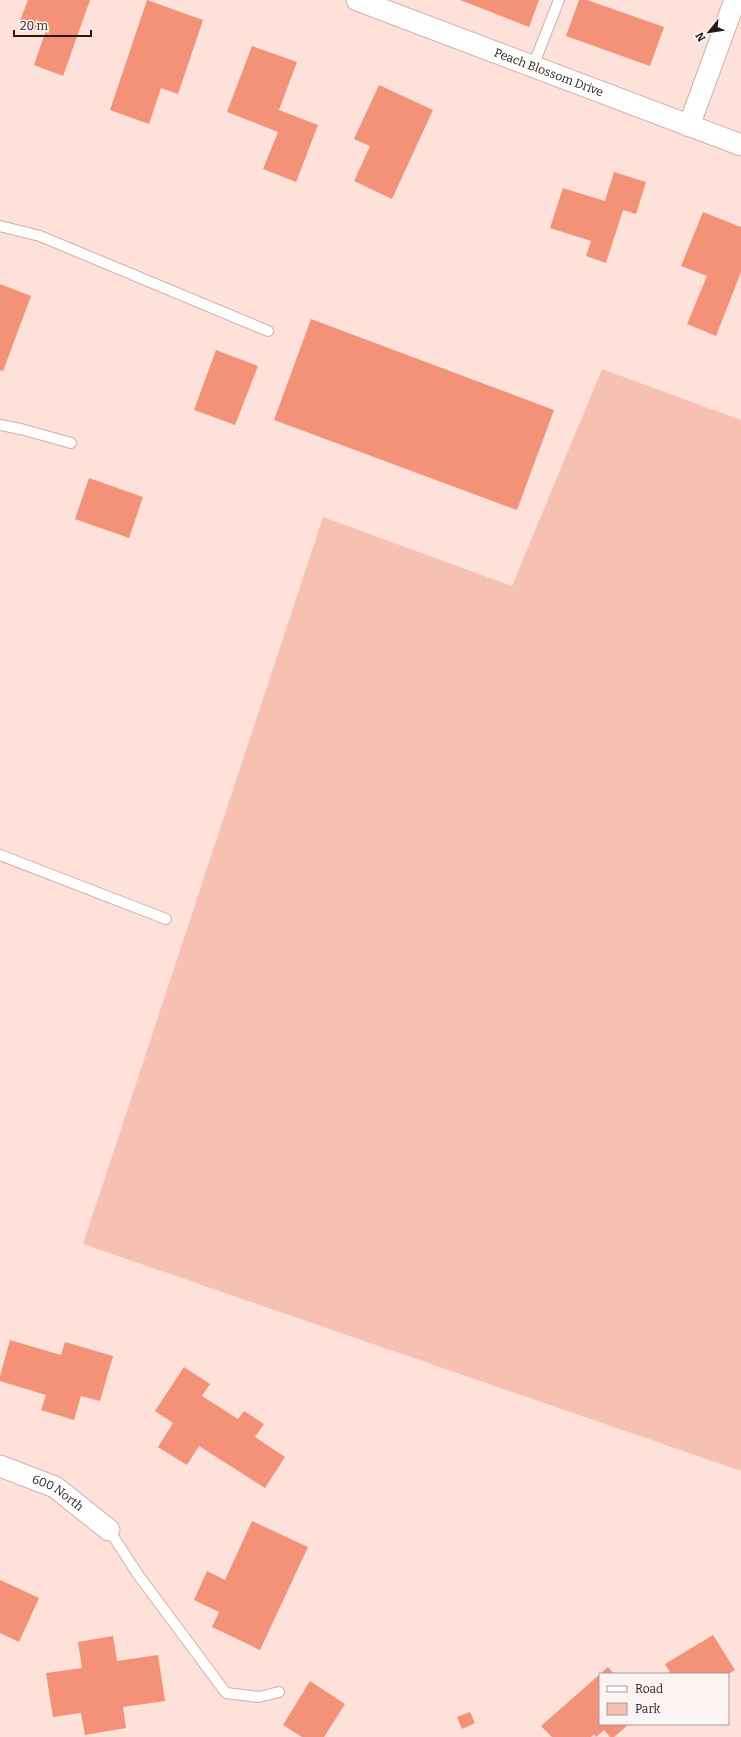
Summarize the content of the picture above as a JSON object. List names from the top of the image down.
{
  "streets": {
    "street": ["Peach Blossom Drive", "600 North"]
  },
  "legend": ["Road", "Park"],
  "scale_bar": "20 m",
  "north": "bottom left"
}
